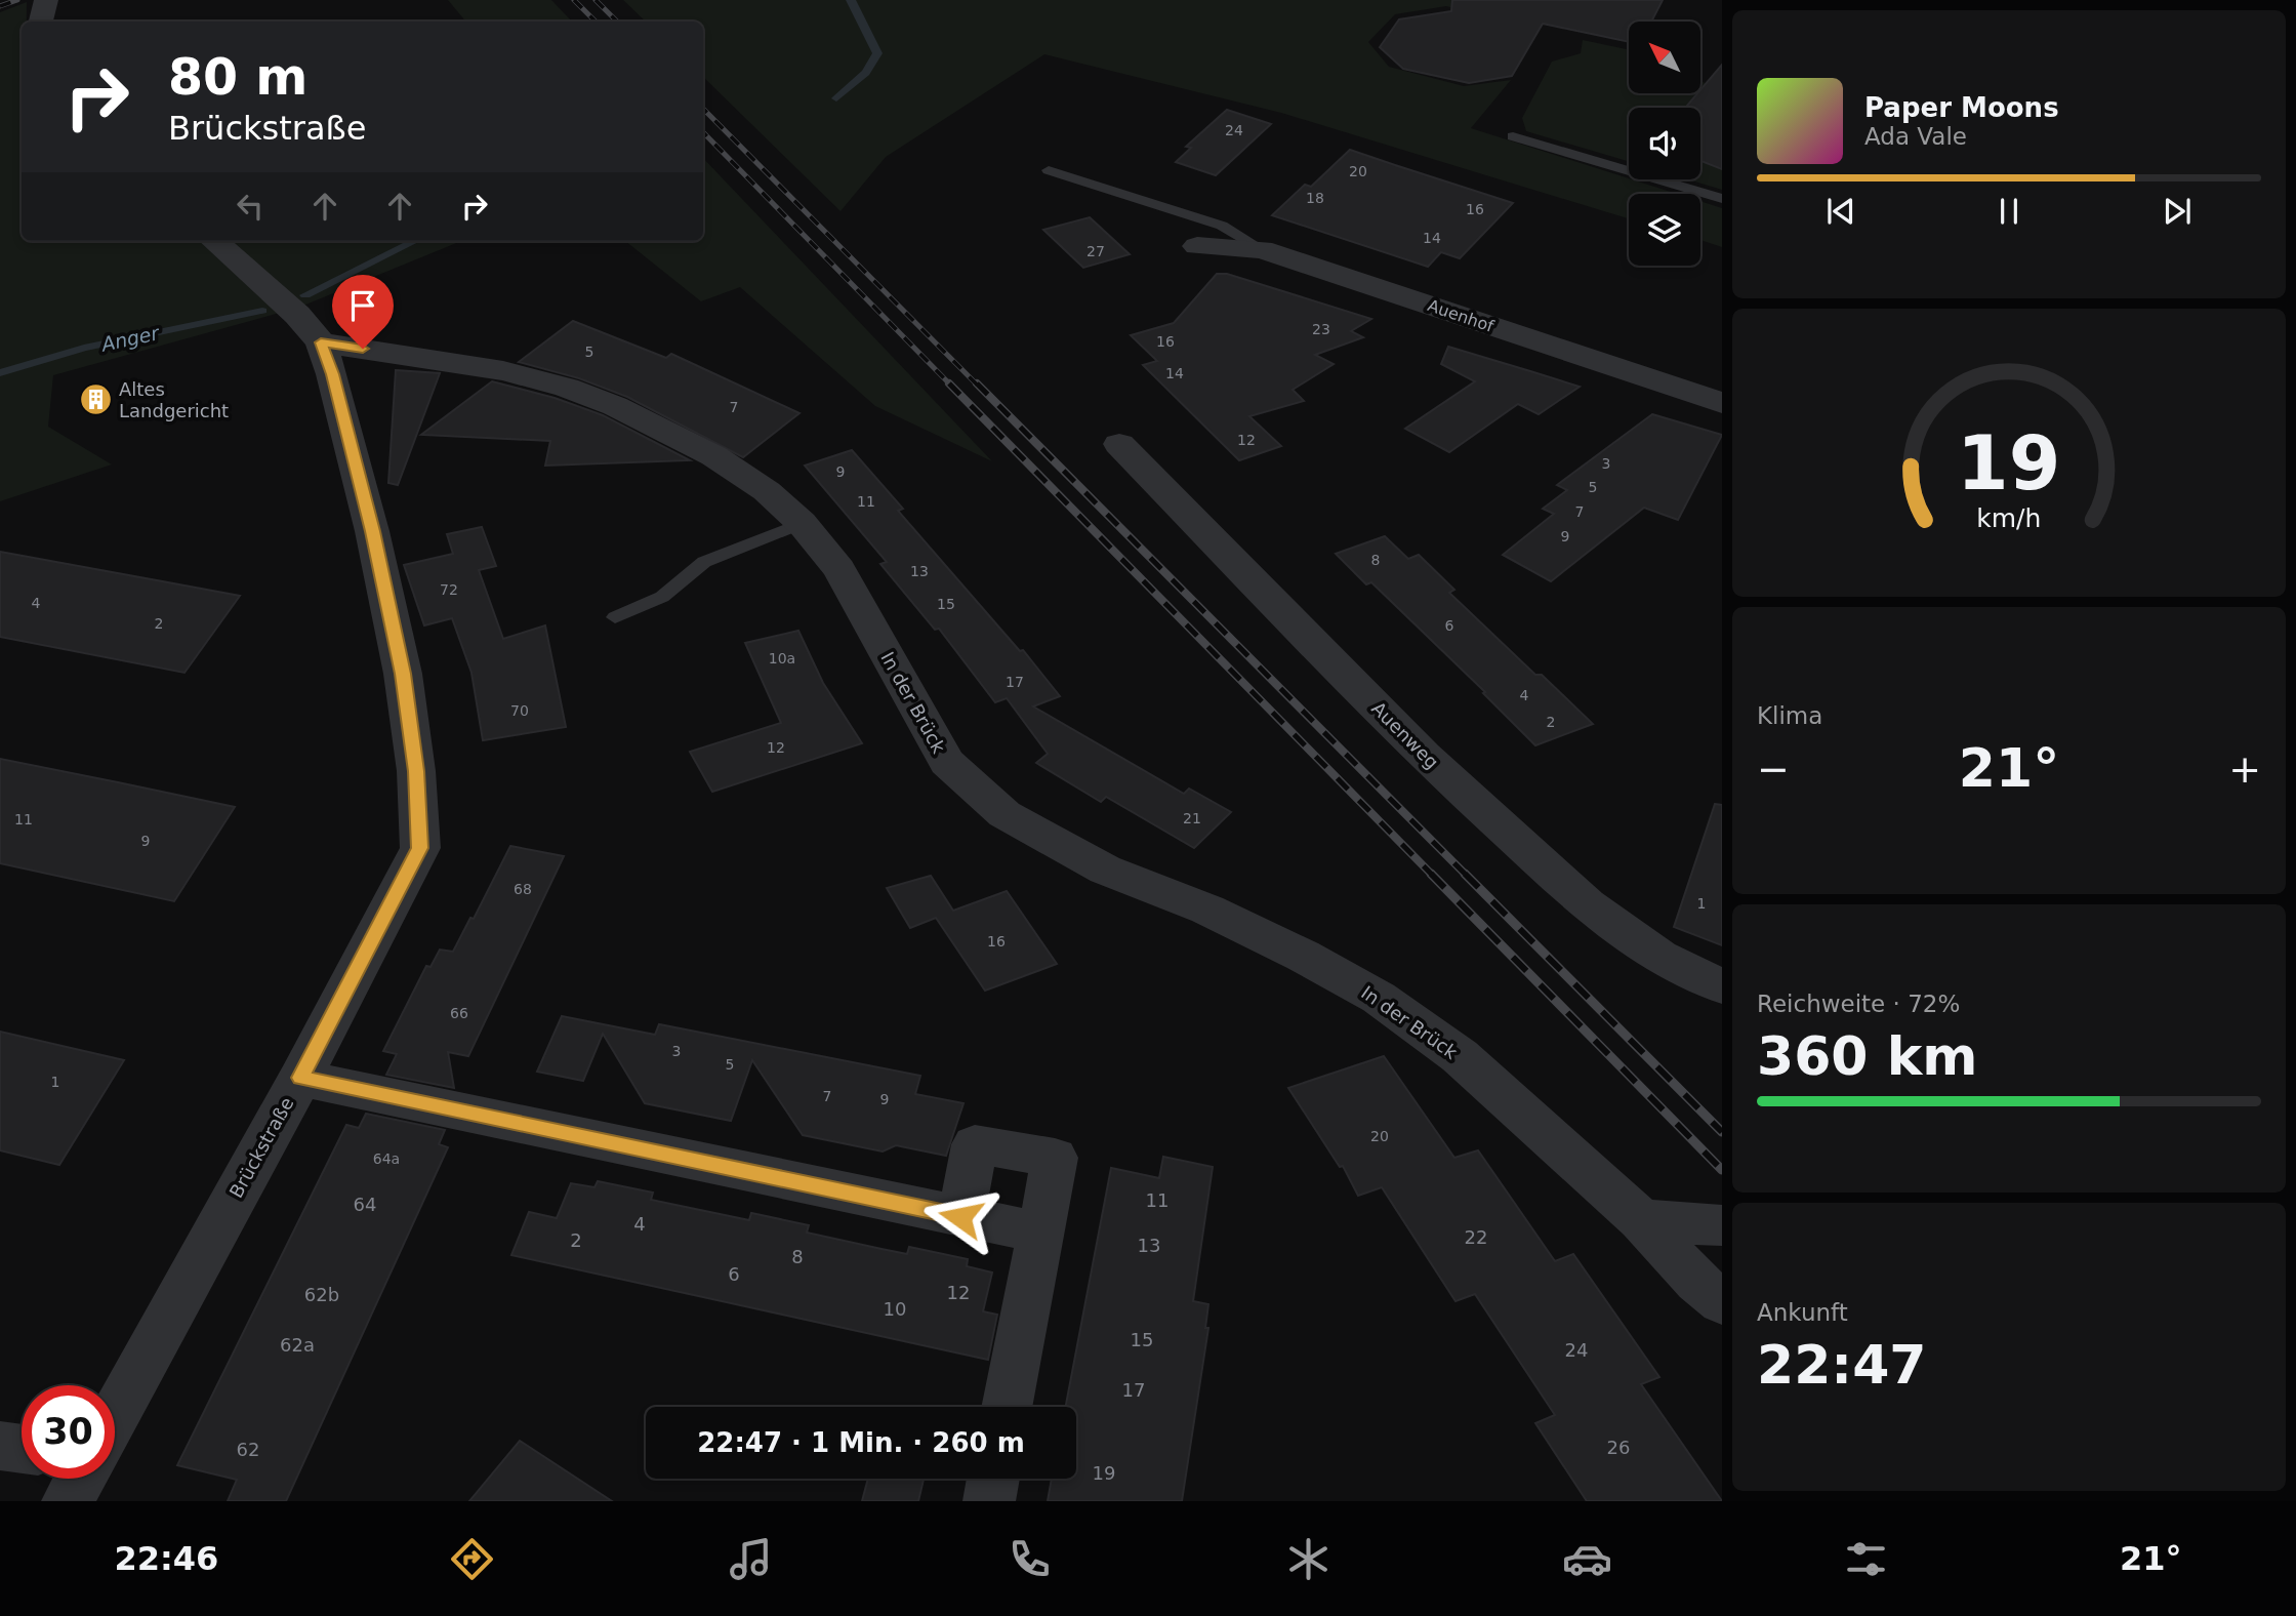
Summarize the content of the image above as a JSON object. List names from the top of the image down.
{
  "streets": {
    "street": [
      "Auenhof",
      "In der Brück",
      "Auenweg",
      "Brückstraße"
    ]
  },
  "crossings": [
    ["In der Brück", "Brückstraße"]
  ],
  "water": ["Anger"],
  "places": {
    "building": ["Altes Landgericht"]
  },
  "house_numbers": [
    "24",
    "20",
    "18",
    "16",
    "14",
    "27",
    "23",
    "16",
    "5",
    "14",
    "7",
    "12",
    "3",
    "9",
    "5",
    "11",
    "7",
    "9",
    "8",
    "13",
    "72",
    "4",
    "15",
    "2",
    "6",
    "10a",
    "17",
    "4",
    "70",
    "2",
    "12",
    "21",
    "11",
    "9",
    "68",
    "1",
    "16",
    "66",
    "3",
    "5",
    "1",
    "7",
    "9",
    "20",
    "64a",
    "11",
    "64",
    "4",
    "22",
    "2",
    "13",
    "8",
    "6",
    "12",
    "62b",
    "10",
    "15",
    "62a",
    "24",
    "17",
    "26",
    "62",
    "19"
  ],
  "north": "top left",
  "page": {
    "turn": ["80 m", "Brückstraße"],
    "song": ["Paper Moons", "Ada Vale"],
    "tile": [
      "Klima",
      ["Reichweite · 72%", "360 km"],
      ["Ankunft", "22:47"]
    ],
    "heat": ["−", "21°", "+"],
    "limit": "30",
    "trip": "22:47 · 1 Min. · 260 m",
    "tabs": ["22:46", "21°"],
    "gauge": ["19", "km/h"]
  }
}
